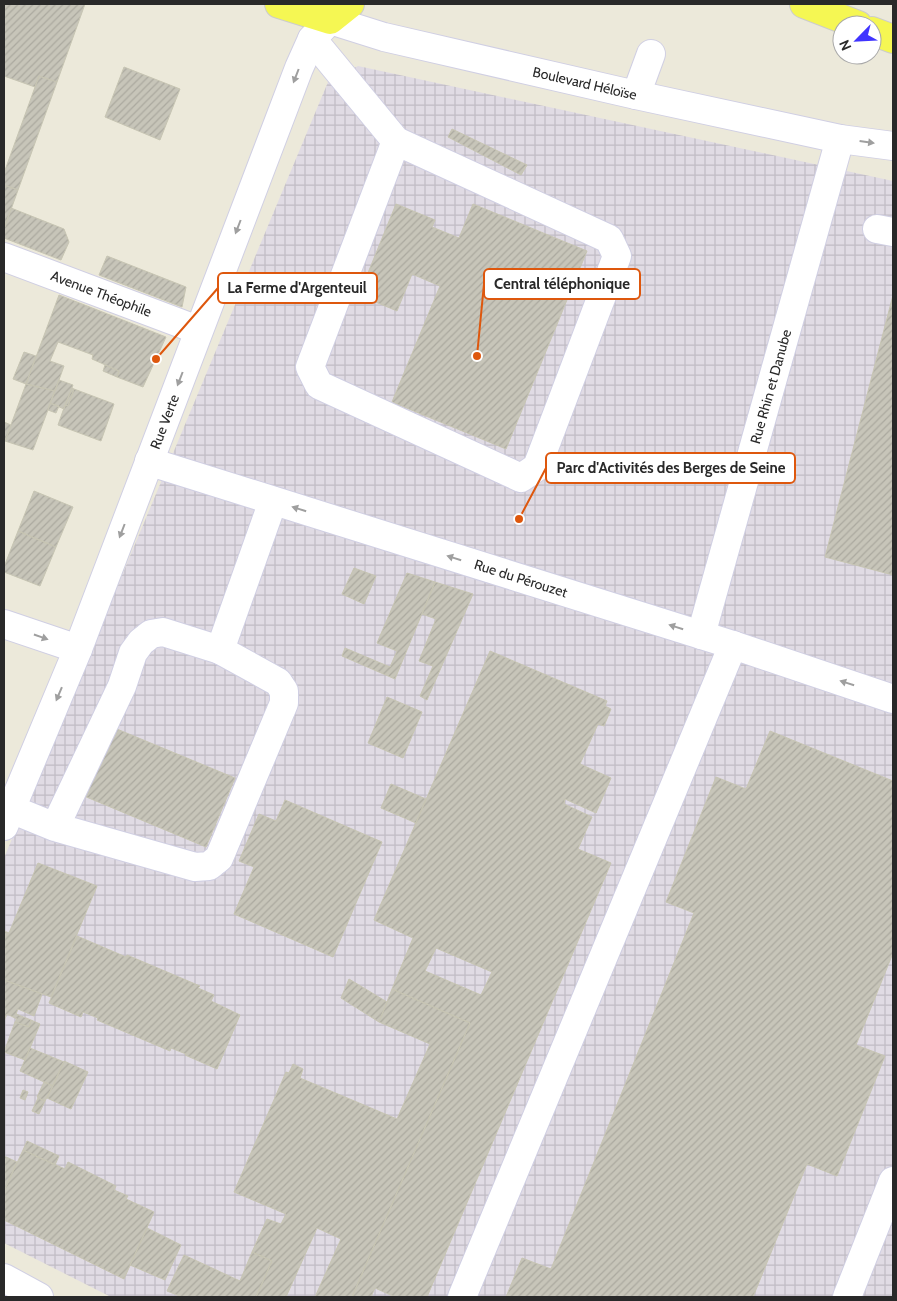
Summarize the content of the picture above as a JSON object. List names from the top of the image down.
{
  "streets": {
    "main road": ["Boulevard Héloïse"],
    "street": [
      "Avenue Théophile",
      "Rue Rhin et Danube",
      "Rue Verte",
      "Rue du Pérouzet"
    ]
  },
  "crossings": [
    ["Boulevard Héloïse", "Rue Rhin et Danube"],
    ["Boulevard Héloïse", "Rue Verte"],
    ["Avenue Théophile", "Rue Verte"],
    ["Rue Rhin et Danube", "Rue du Pérouzet"],
    ["Rue Verte", "Rue du Pérouzet"]
  ],
  "one_way": ["Rue Verte", "Rue du Pérouzet"],
  "places": ["Central téléphonique", "La Ferme d'Argenteuil", "Parc d'Activités des Berges de Seine"],
  "north": "bottom left"
}
